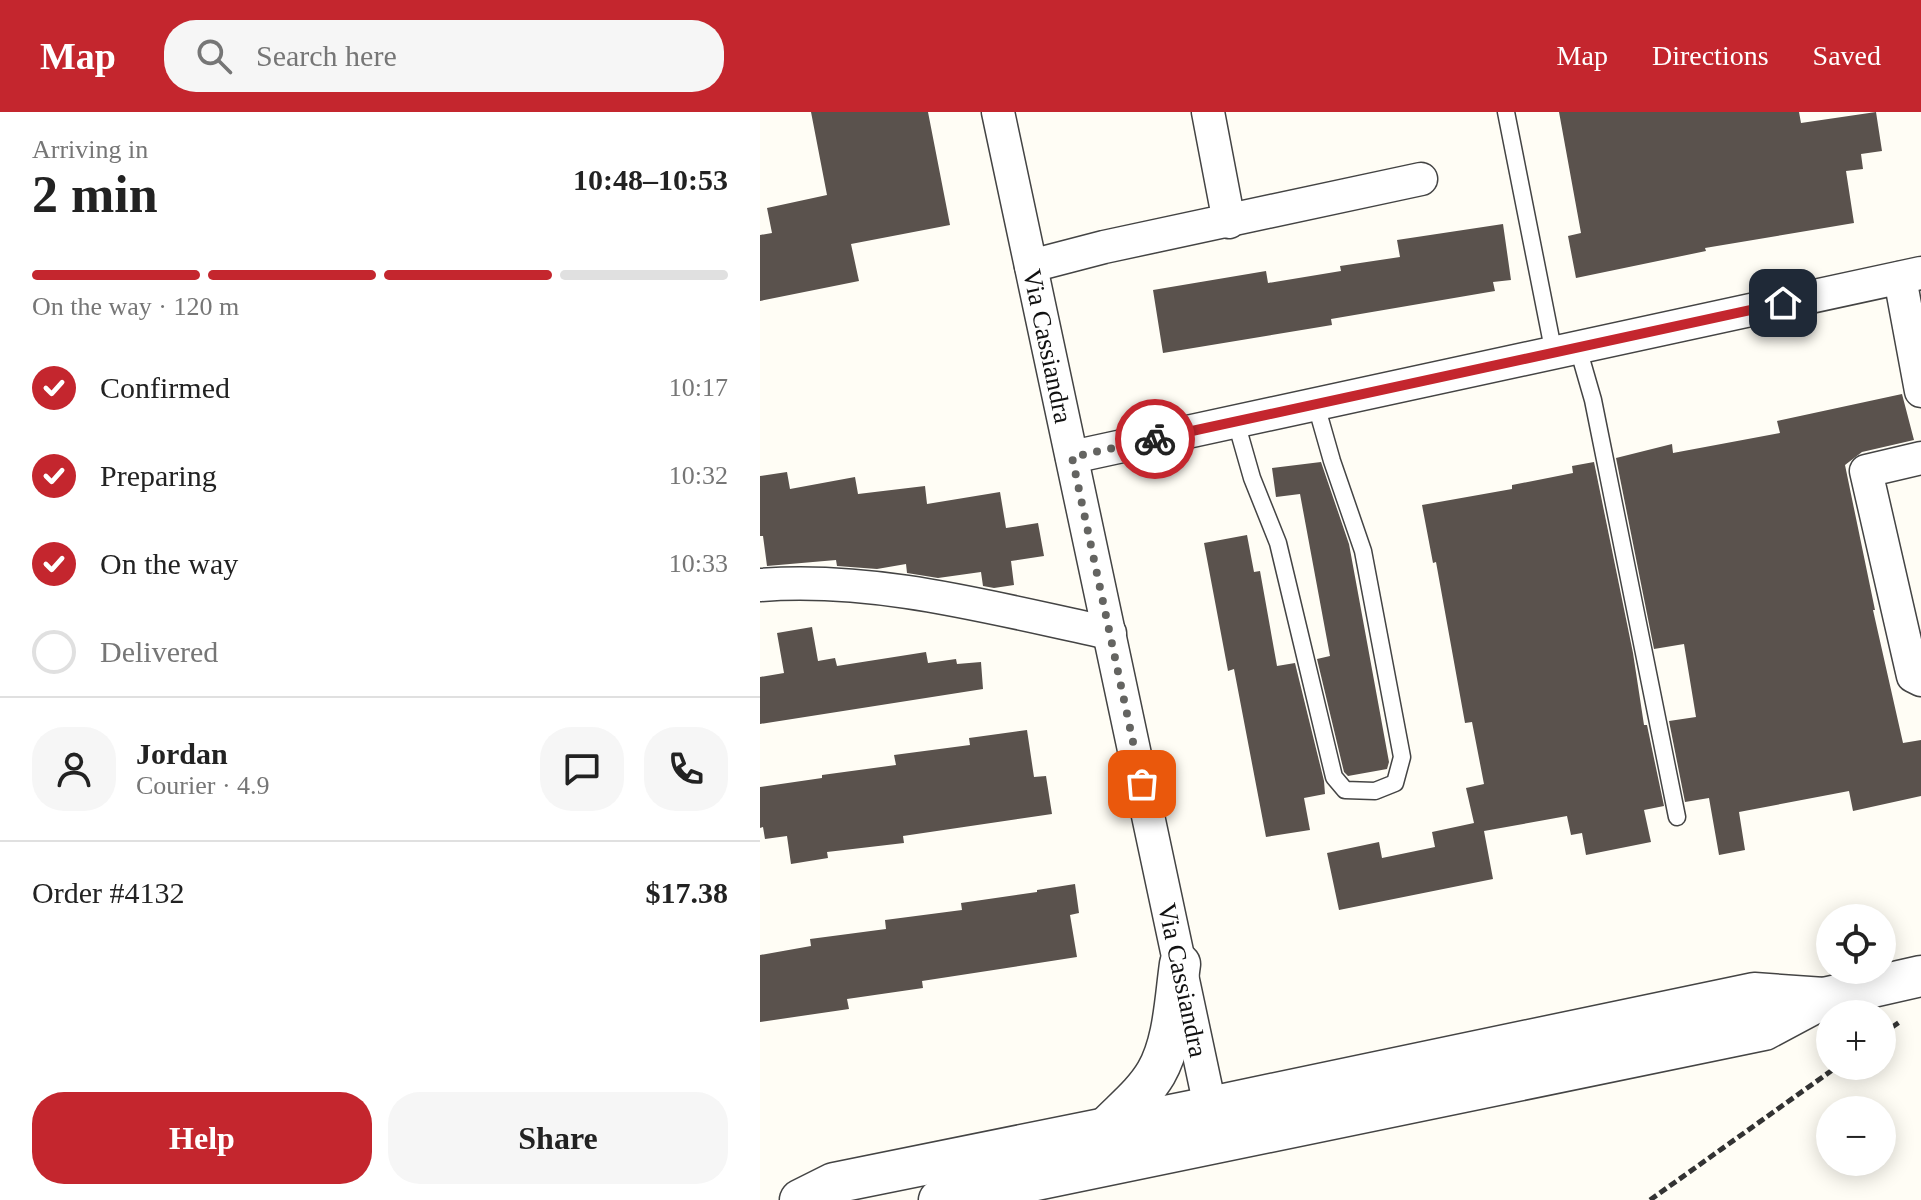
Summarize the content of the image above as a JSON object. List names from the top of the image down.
{
  "streets": {
    "street": ["Via Cassiandra"]
  },
  "page": {
    "header": "Map",
    "search": "Search here",
    "nav": ["Map", "Directions", "Saved"],
    "heading": ["2 min", "Arriving in", "10:48–10:53"],
    "panel": [
      "Jordan",
      "Courier · 4.9",
      "Order #4132",
      "$17.38"
    ],
    "bar": "On the way · 120 m",
    "list": [
      ["Confirmed", "10:17"],
      ["Preparing", "10:32"],
      ["On the way", "10:33"],
      "Delivered"
    ],
    "map_buttons": ["+", "−"],
    "buttons": ["Help", "Share"]
  }
}
